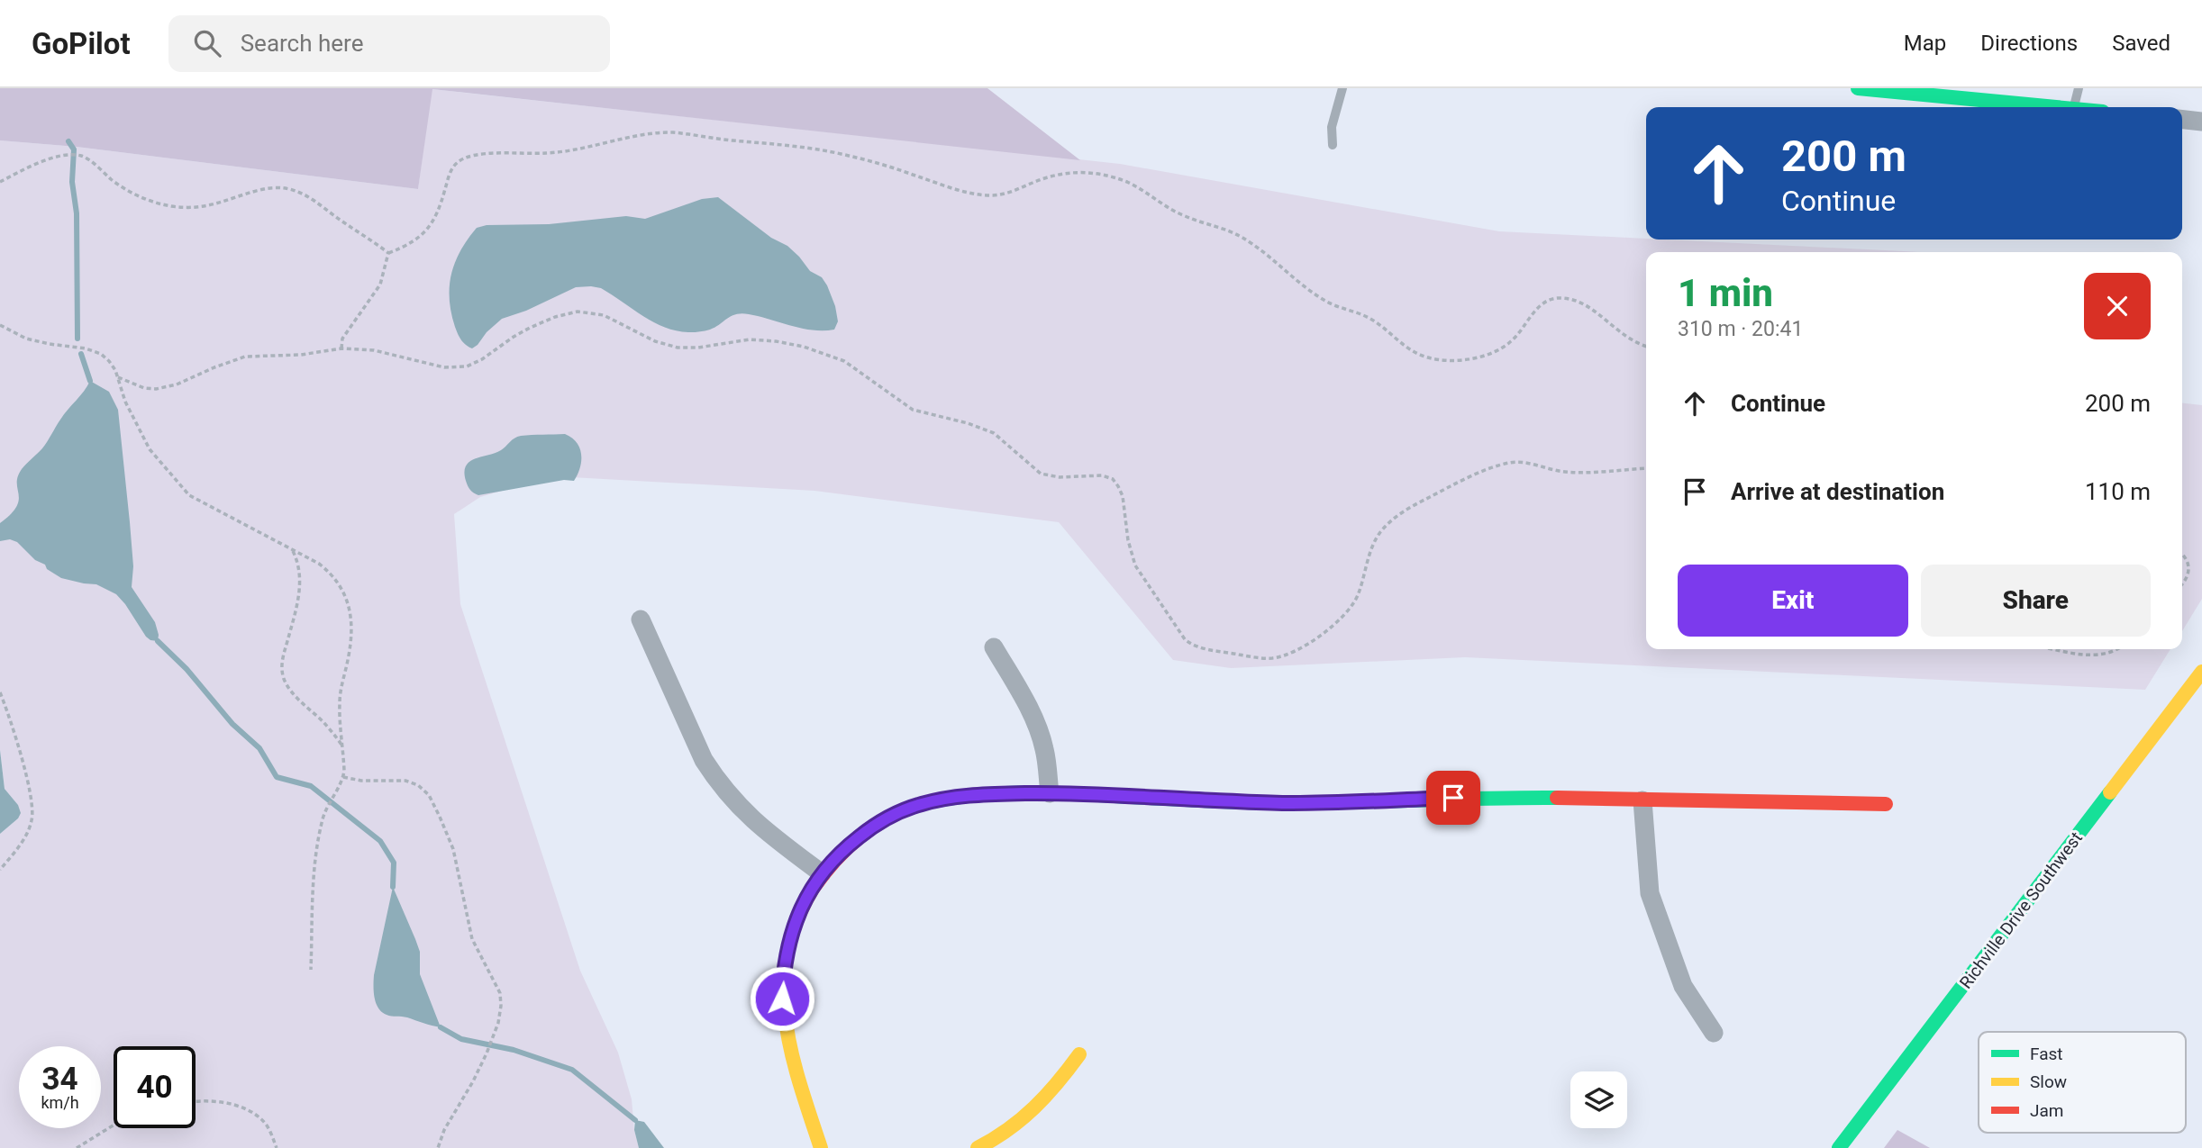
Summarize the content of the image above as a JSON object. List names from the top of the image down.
{
  "streets": {
    "street": ["Richville Drive Southwest"]
  },
  "legend": ["Fast", "Slow", "Jam"],
  "page": {
    "header": "GoPilot",
    "search": "Search here",
    "nav": ["Map", "Directions", "Saved"],
    "turn": ["200 m", "Continue"],
    "heading": ["1 min", "310 m · 20:41"],
    "list": [
      {
        "name": "Continue",
        "value": "200 m"
      },
      {
        "name": "Arrive at destination",
        "value": "110 m"
      }
    ],
    "buttons": ["Exit", "Share"],
    "speed": "34 km/h",
    "limit": "40"
  }
}
